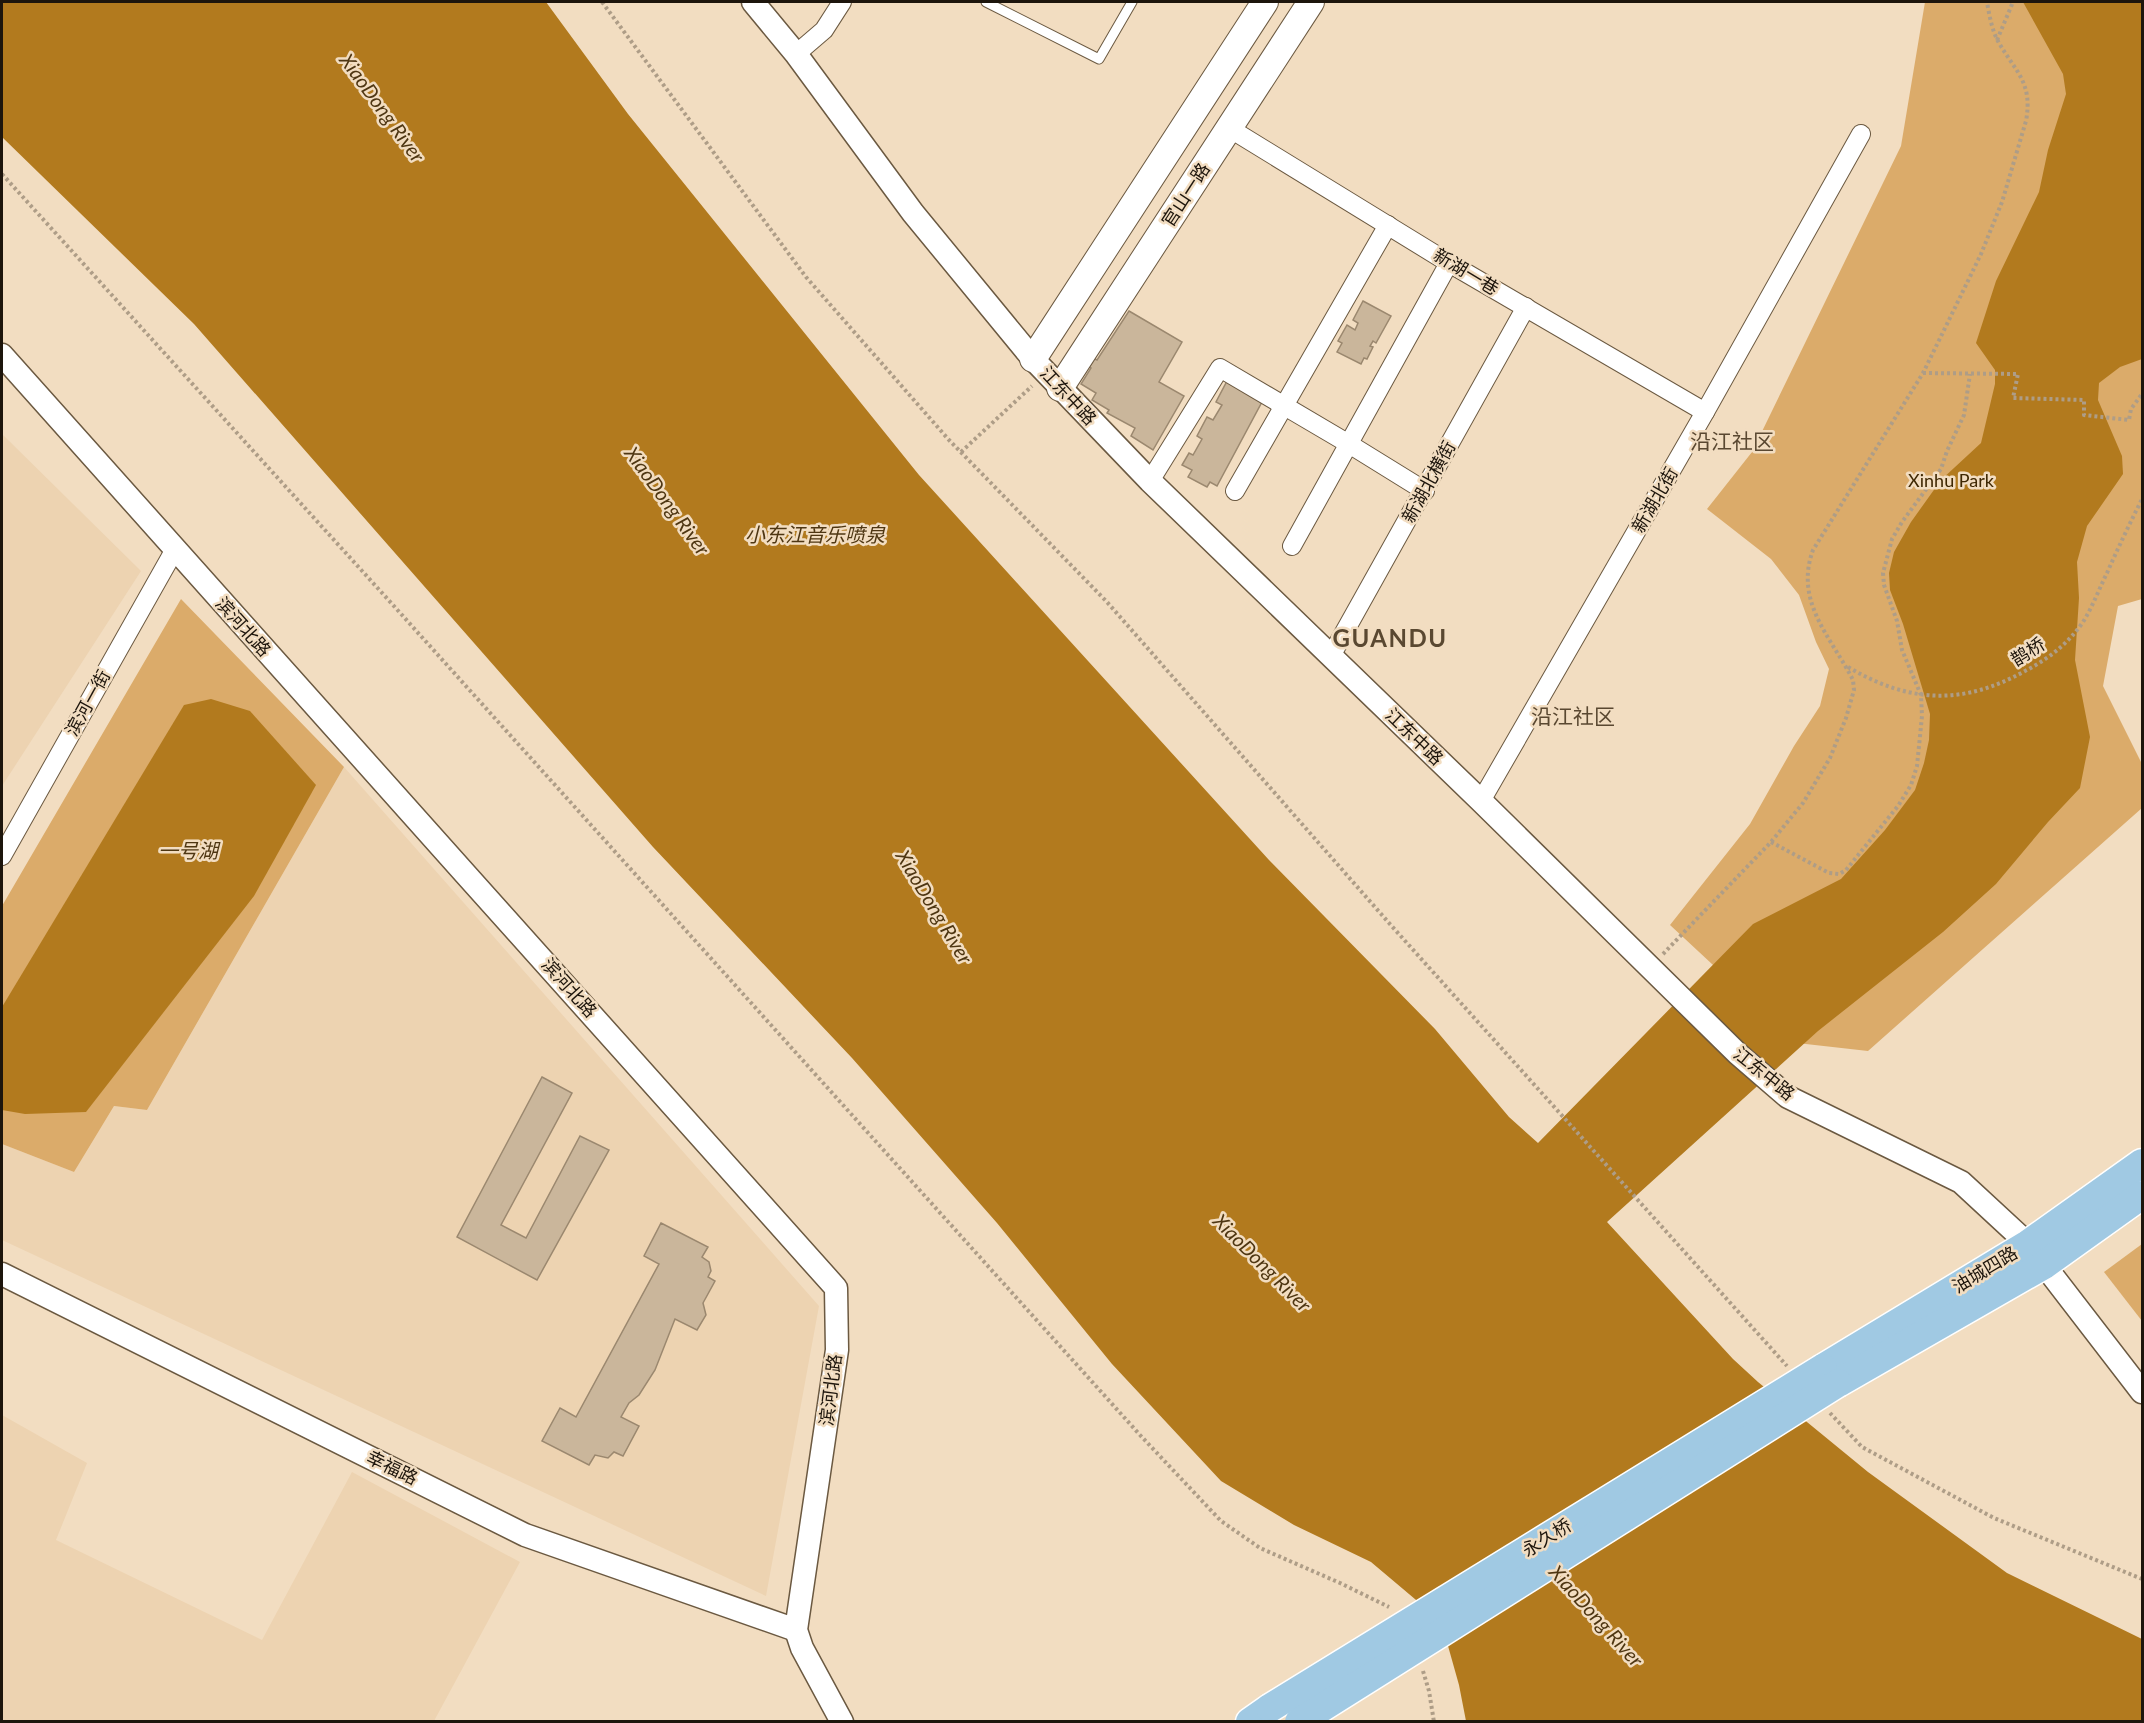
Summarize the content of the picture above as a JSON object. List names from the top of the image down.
{
  "streets": {
    "main road": ["官山一路", "油城四路", "永久桥"],
    "street": [
      "新湖一巷",
      "江东中路",
      "新湖北横街",
      "新湖北街",
      "滨河北路",
      "滨河一街",
      "幸福路"
    ],
    "path": ["鹊桥"]
  },
  "crossings": [
    ["官山一路", "新湖一巷"],
    ["官山一路", "江东中路"],
    ["新湖一巷", "新湖北横街"],
    ["新湖一巷", "新湖北街"],
    ["江东中路", "新湖北横街"],
    ["江东中路", "新湖北街"],
    ["江东中路", "油城四路"],
    ["滨河北路", "滨河一街"],
    ["滨河北路", "幸福路"],
    ["油城四路", "永久桥"]
  ],
  "districts": ["沿江社区", "GUANDU", "沿江社区"],
  "water": ["XiaoDong River", "小东江音乐喷泉", "一号湖"],
  "parks": ["Xinhu Park"]
}
